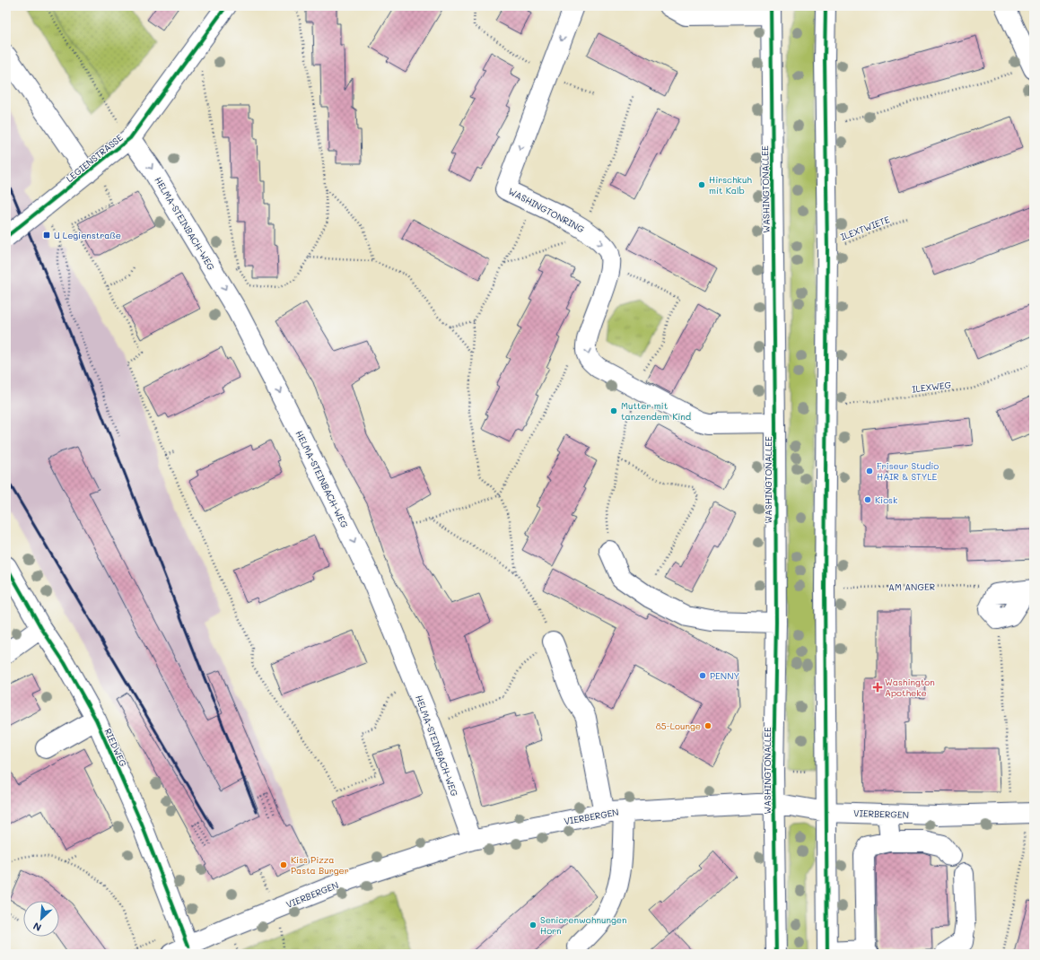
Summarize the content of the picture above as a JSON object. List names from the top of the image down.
{
  "streets": {
    "street": [
      "LEGIENSTRASSE",
      "WASHINGTONALLEE",
      "WASHINGTONRING",
      "HELMA-STEINBACH-WEG",
      "RIEDWEG",
      "VIERBERGEN"
    ],
    "path": ["ILEXTWIETE", "ILEXWEG", "AM ANGER"]
  },
  "crossings": [
    ["LEGIENSTRASSE", "HELMA-STEINBACH-WEG"],
    ["WASHINGTONALLEE", "VIERBERGEN"],
    ["HELMA-STEINBACH-WEG", "VIERBERGEN"],
    ["RIEDWEG", "VIERBERGEN"]
  ],
  "one_way": ["WASHINGTONRING", "HELMA-STEINBACH-WEG"],
  "places": {
    "other": [
      "Hirschkuh mit Kalb",
      "Mutter mit tanzendem Kind",
      "Friseur Studio HAIR & STYLE",
      "Kiosk",
      "PENNY",
      "85-Lounge",
      "Kiss Pizza Pasta Burger",
      "Seniorenwohnungen Horn"
    ],
    "transit": ["U Legienstraße"],
    "health": ["Washington Apotheke"]
  },
  "north": "bottom left"
}
